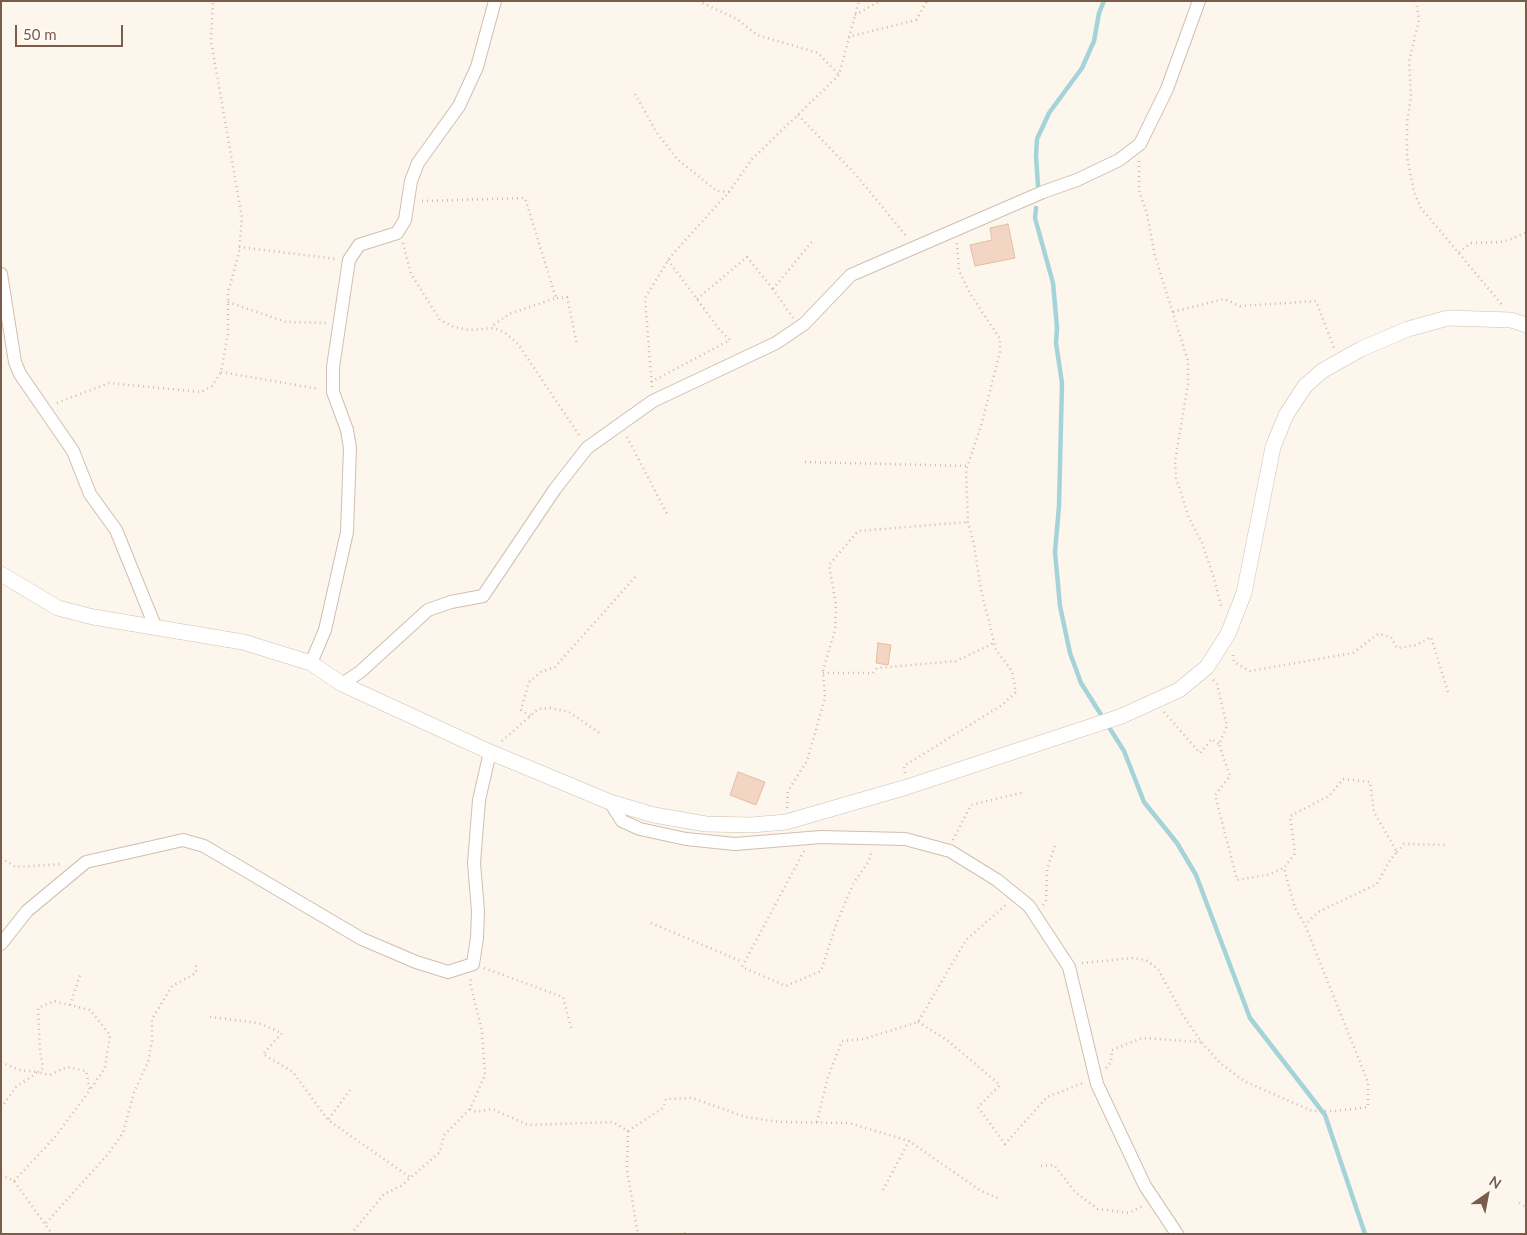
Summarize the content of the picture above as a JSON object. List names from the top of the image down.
{
  "scale_bar": "50 m",
  "north": "top right"
}
